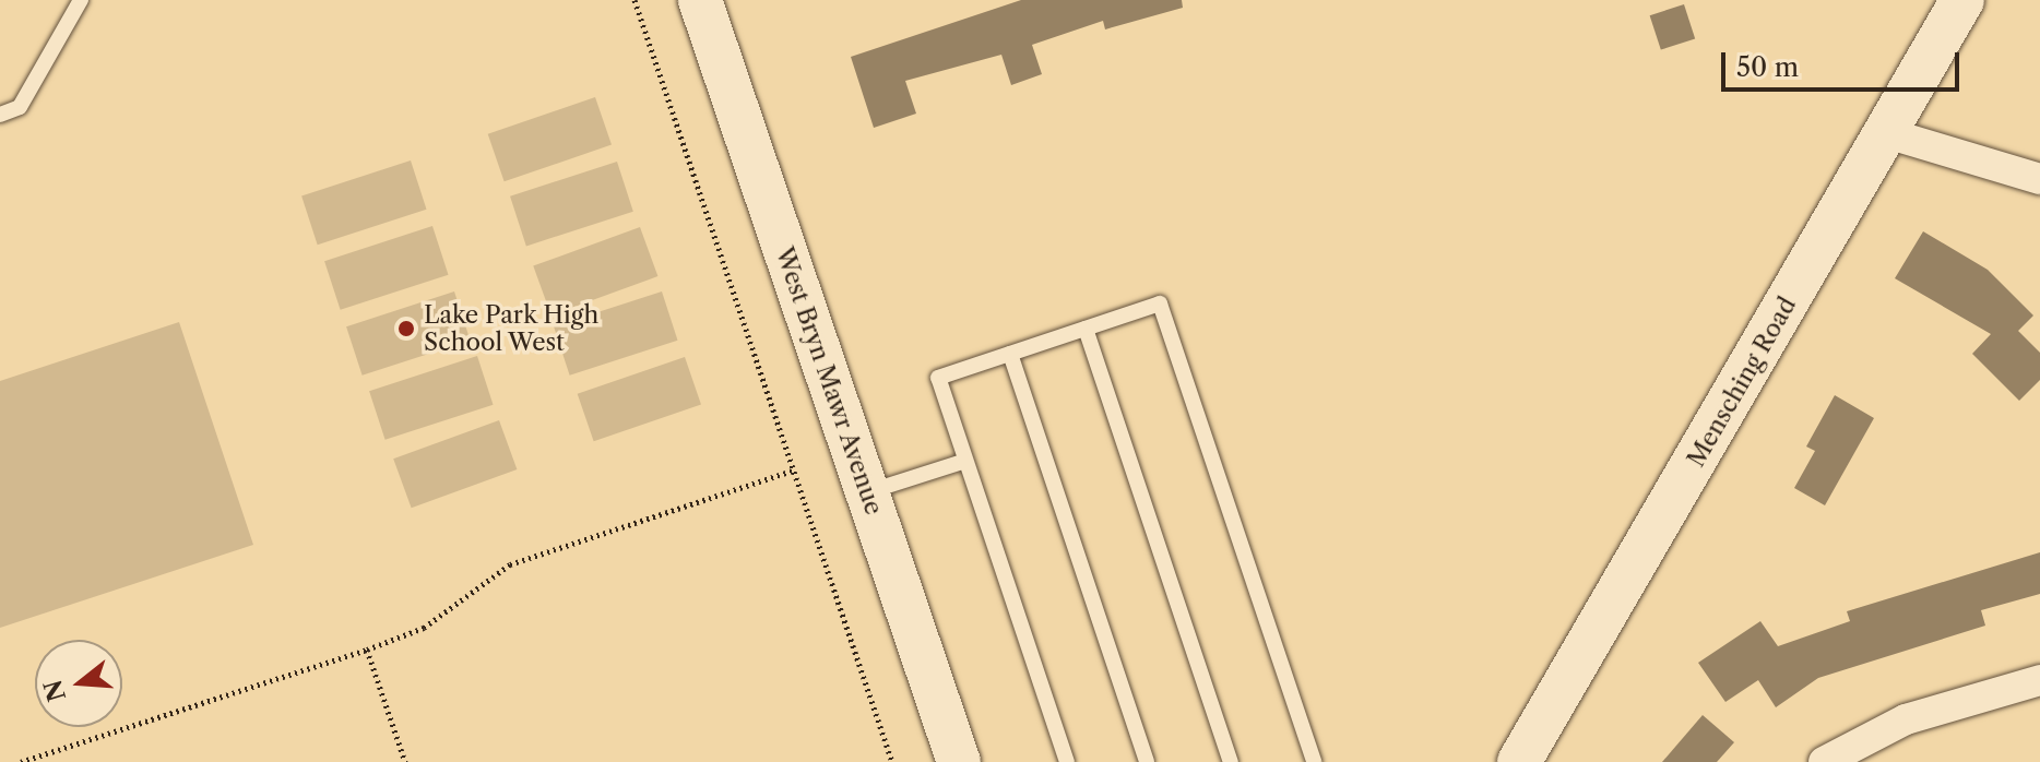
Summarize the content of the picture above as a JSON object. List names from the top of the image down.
{
  "streets": {
    "street": ["West Bryn Mawr Avenue", "Mensching Road"]
  },
  "places": ["Lake Park High School West"],
  "scale_bar": "50 m",
  "north": "left"
}
